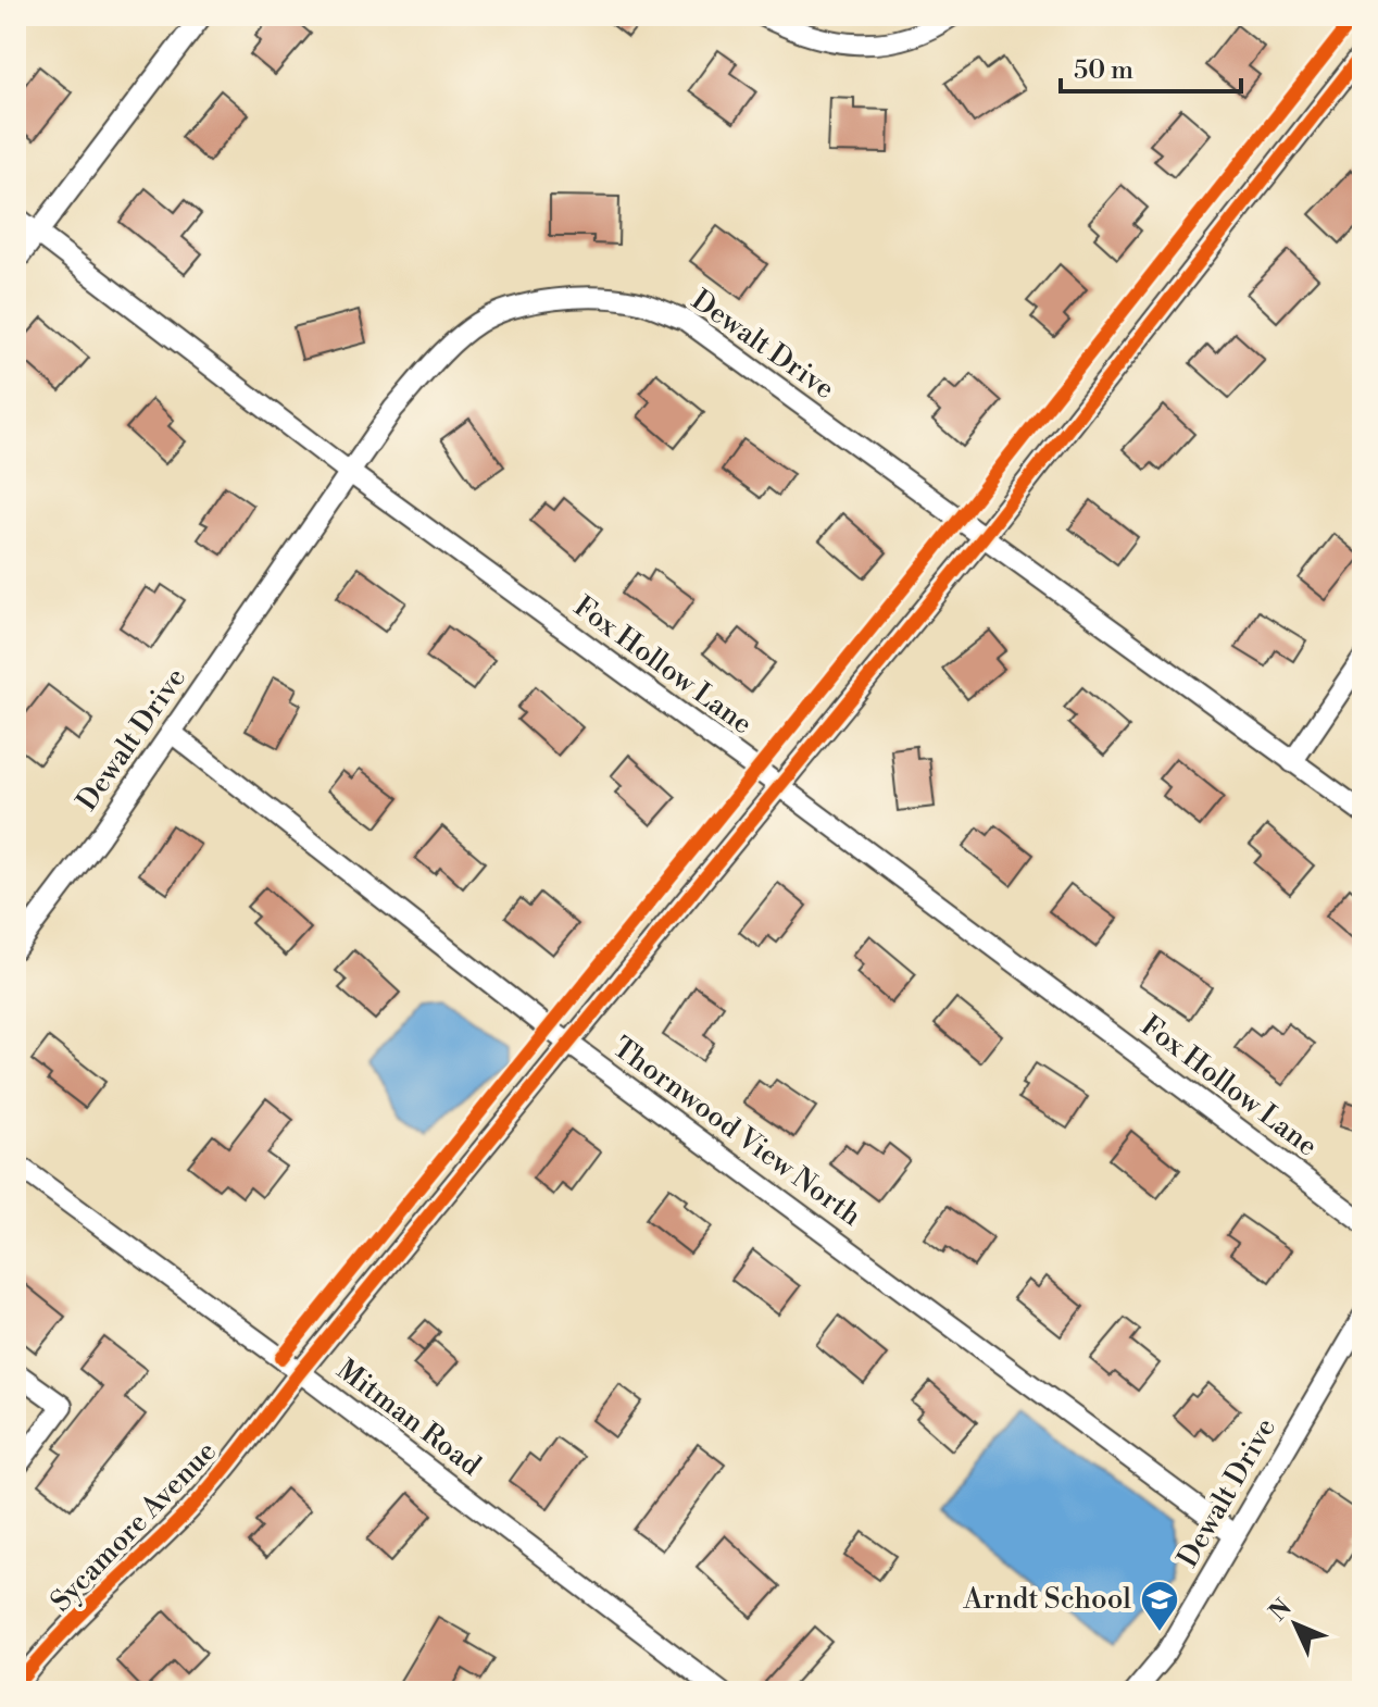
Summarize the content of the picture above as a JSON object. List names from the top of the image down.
{
  "streets": {
    "street": [
      "Dewalt Drive",
      "Fox Hollow Lane",
      "Thornwood View North",
      "Mitman Road",
      "Sycamore Avenue"
    ]
  },
  "crossings": [
    ["Dewalt Drive", "Fox Hollow Lane"],
    ["Dewalt Drive", "Thornwood View North"],
    ["Dewalt Drive", "Sycamore Avenue"],
    ["Fox Hollow Lane", "Sycamore Avenue"],
    ["Thornwood View North", "Sycamore Avenue"],
    ["Mitman Road", "Sycamore Avenue"]
  ],
  "places": {
    "school or university": ["Arndt School"]
  },
  "scale_bar": "50 m",
  "north": "top left"
}
